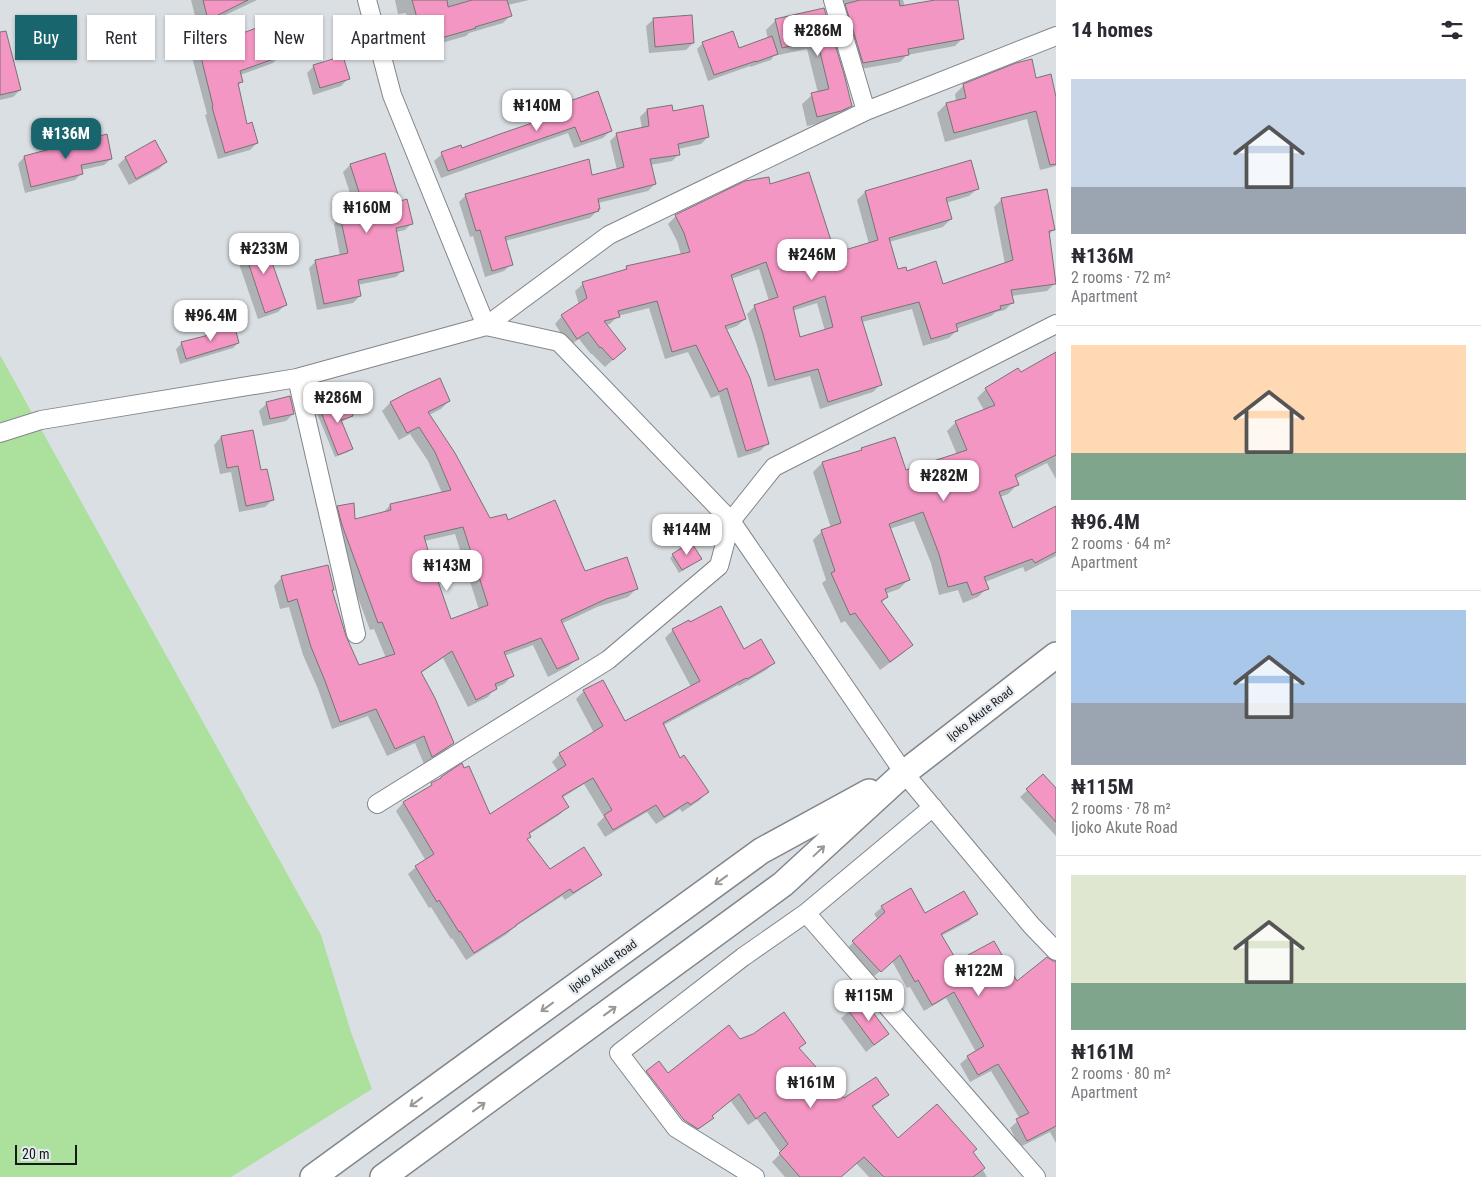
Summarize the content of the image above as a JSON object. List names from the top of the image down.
{
  "streets": {
    "main road": ["Ijoko Akute Road"]
  },
  "scale_bar": "20 m",
  "page": {
    "heading": "14 homes",
    "price": [
      "₦286M",
      "₦140M",
      "₦136M",
      "₦160M",
      "₦233M",
      "₦246M",
      "₦96.4M",
      "₦286M",
      "₦282M",
      "₦144M",
      "₦143M",
      "₦122M",
      "₦115M",
      "₦161M"
    ],
    "chip": [
      "Buy",
      "Rent",
      "Filters",
      "New",
      "Apartment"
    ],
    "list": [
      {
        "name": "₦136M",
        "note": "2 rooms · 72 m² · Apartment"
      },
      {
        "name": "₦96.4M",
        "note": "2 rooms · 64 m² · Apartment"
      },
      {
        "name": "₦115M",
        "note": "2 rooms · 78 m² · Ijoko Akute Road"
      },
      {
        "name": "₦161M",
        "note": "2 rooms · 80 m² · Apartment"
      }
    ],
    "scale": "20 m"
  }
}
